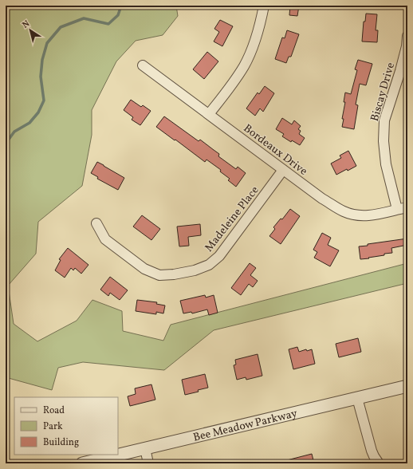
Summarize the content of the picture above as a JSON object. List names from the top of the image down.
{
  "streets": {
    "street": [
      "Biscay Drive",
      "Bordeaux Drive",
      "Madeleine Place",
      "Bee Meadow Parkway"
    ]
  },
  "crossings": [
    ["Biscay Drive", "Bordeaux Drive"],
    ["Bordeaux Drive", "Madeleine Place"]
  ],
  "legend": ["Road", "Park", "Building"],
  "north": "top left"
}
